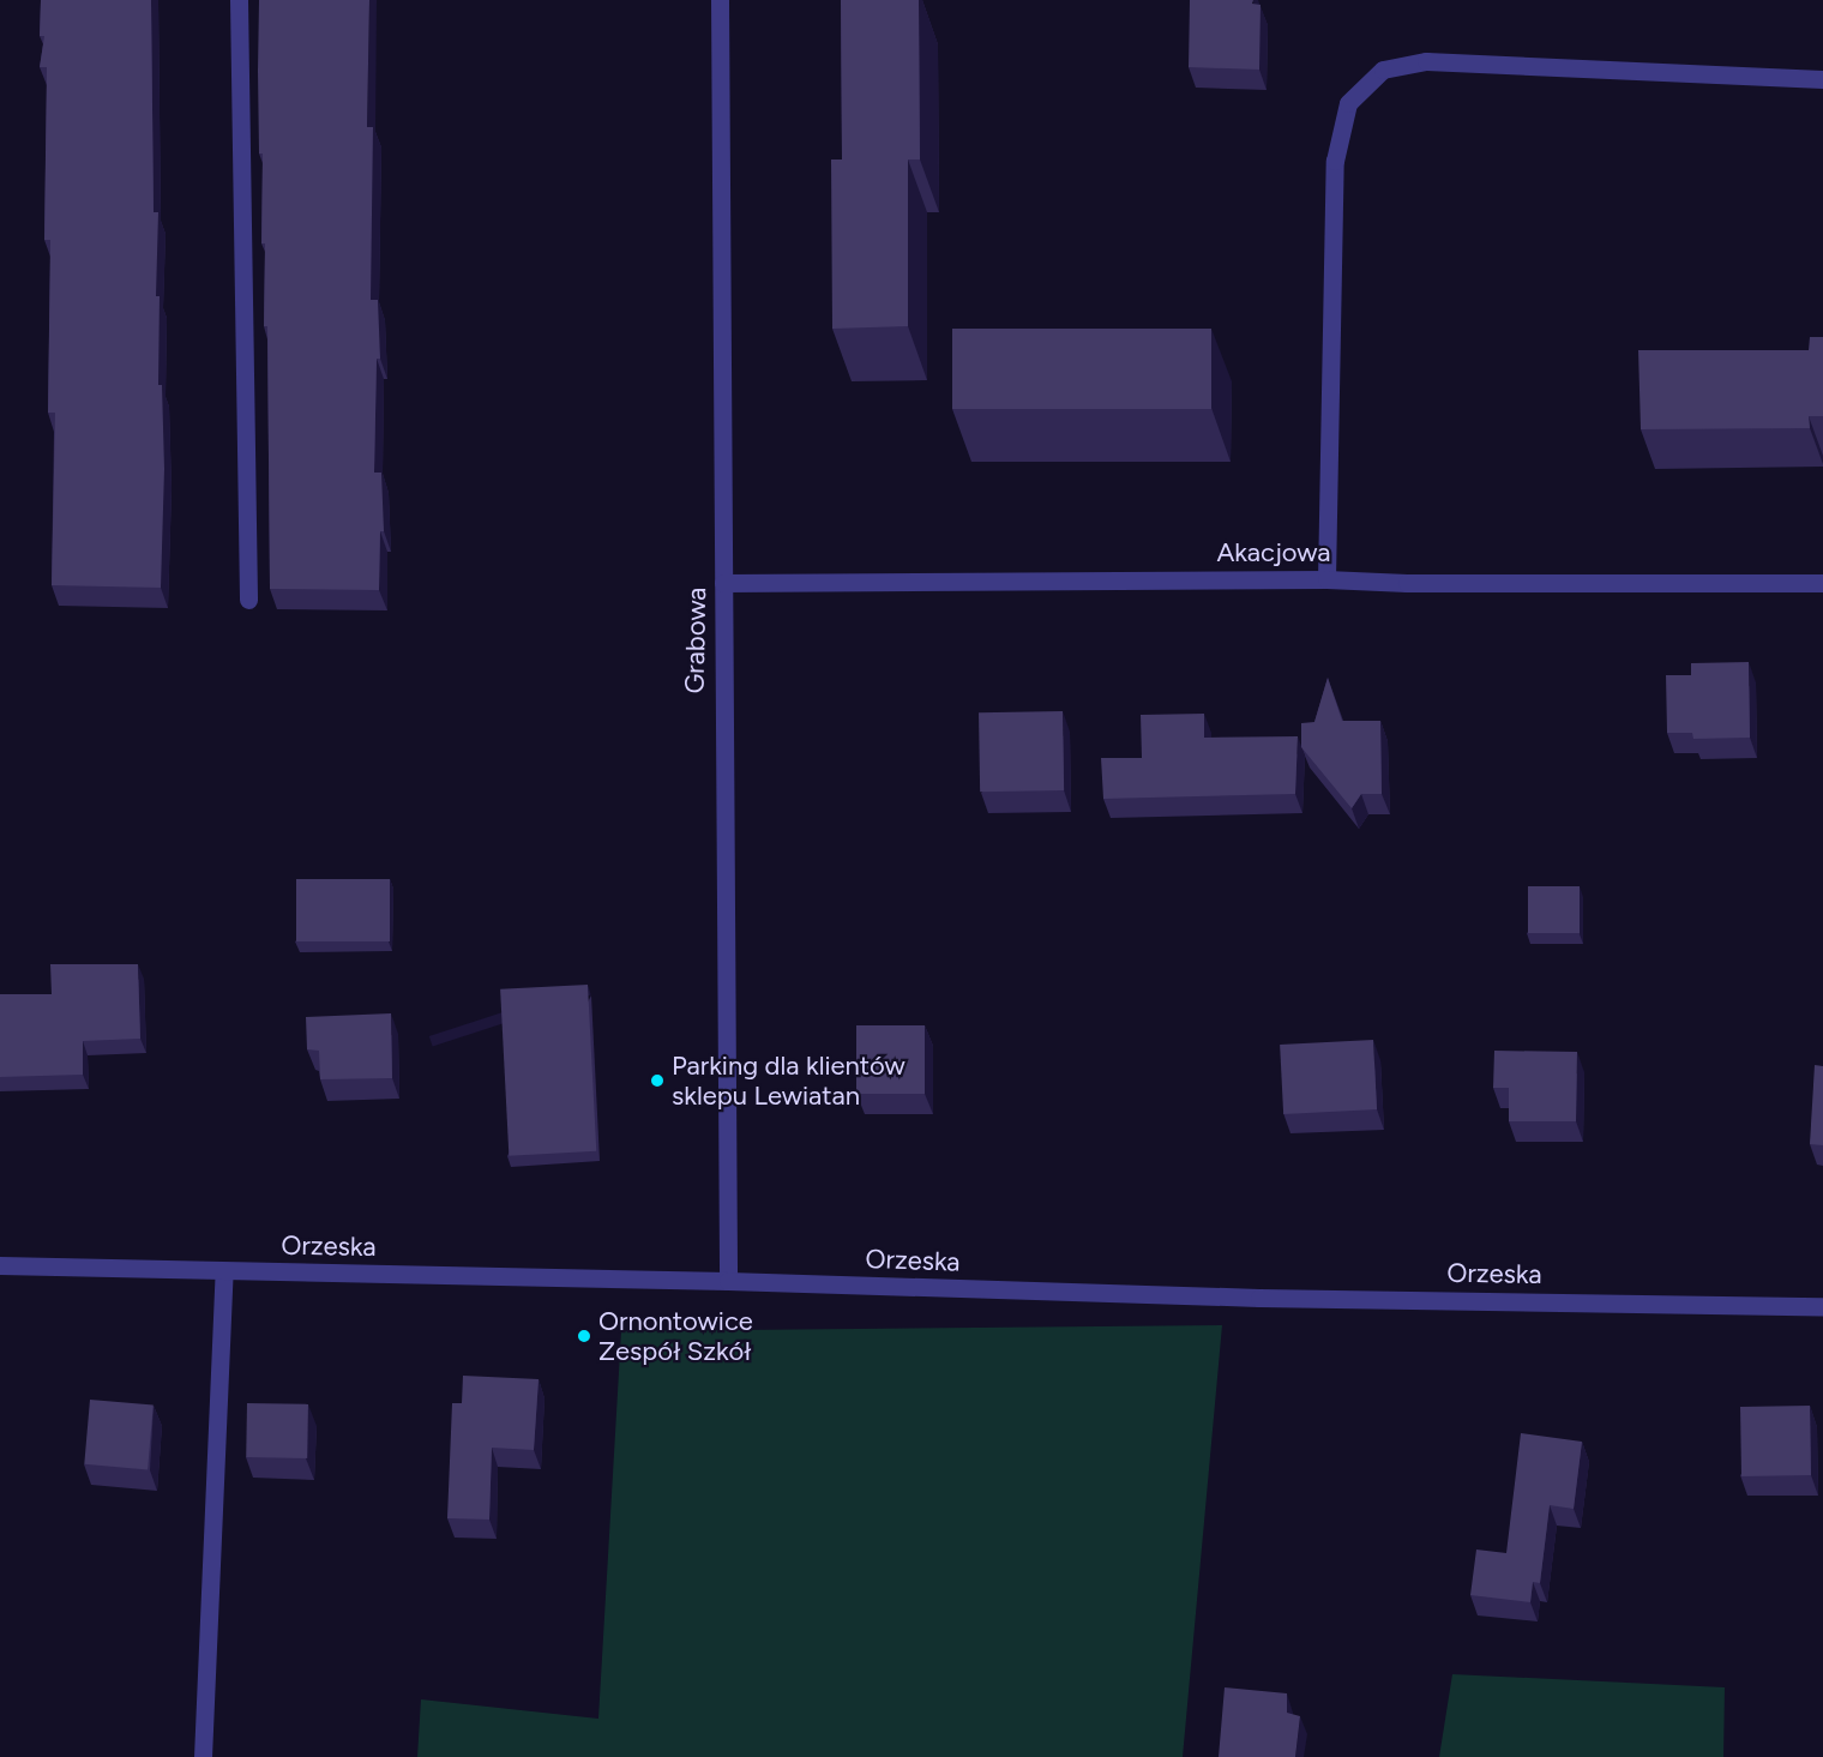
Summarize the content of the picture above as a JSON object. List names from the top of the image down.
{
  "streets": {
    "street": ["Akacjowa", "Grabowa", "Orzeska"]
  },
  "crossings": [
    ["Akacjowa", "Grabowa"],
    ["Grabowa", "Orzeska"]
  ],
  "places": ["Parking dla klientów sklepu Lewiatan", "Ornontowice Zespół Szkół"]
}
